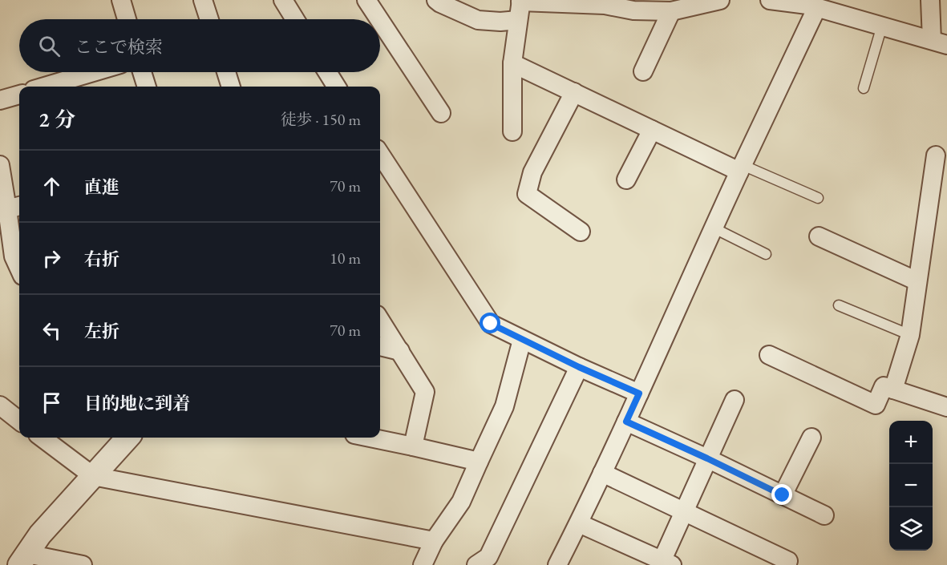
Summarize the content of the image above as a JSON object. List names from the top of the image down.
{
  "page": {
    "search": "ここで検索",
    "heading": ["2 分", "徒歩 · 150 m"],
    "list": [
      ["直進", "70 m"],
      ["右折", "10 m"],
      ["左折", "70 m"],
      "目的地に到着"
    ],
    "map_buttons": ["+", "−"]
  }
}
